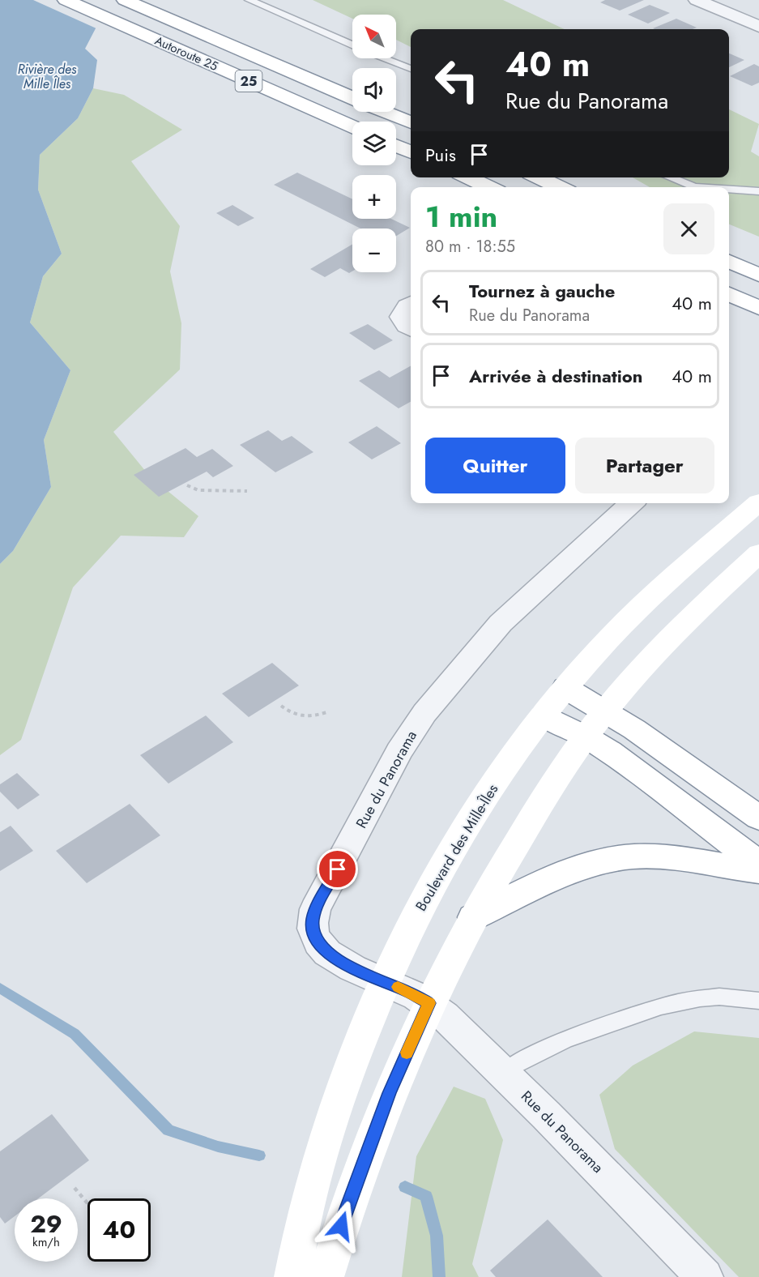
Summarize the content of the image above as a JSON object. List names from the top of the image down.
{
  "streets": {
    "main road": ["Autoroute 25", "25", "Boulevard des Mille-Îles"],
    "street": ["Rue du Panorama"]
  },
  "crossings": [
    ["Rue du Panorama", "Boulevard des Mille-Îles"]
  ],
  "water": ["Rivière des Mille Îles"],
  "north": "top left",
  "page": {
    "map_buttons": ["+", "−"],
    "turn": ["40 m", "Rue du Panorama"],
    "then": "Puis",
    "heading": ["1 min", "80 m · 18:55"],
    "list": [
      {
        "name": "Tournez à gauche",
        "note": "Rue du Panorama",
        "value": "40 m"
      },
      {
        "name": "Arrivée à destination",
        "value": "40 m"
      }
    ],
    "buttons": ["Quitter", "Partager"],
    "speed": "29 km/h",
    "limit": "40"
  }
}
